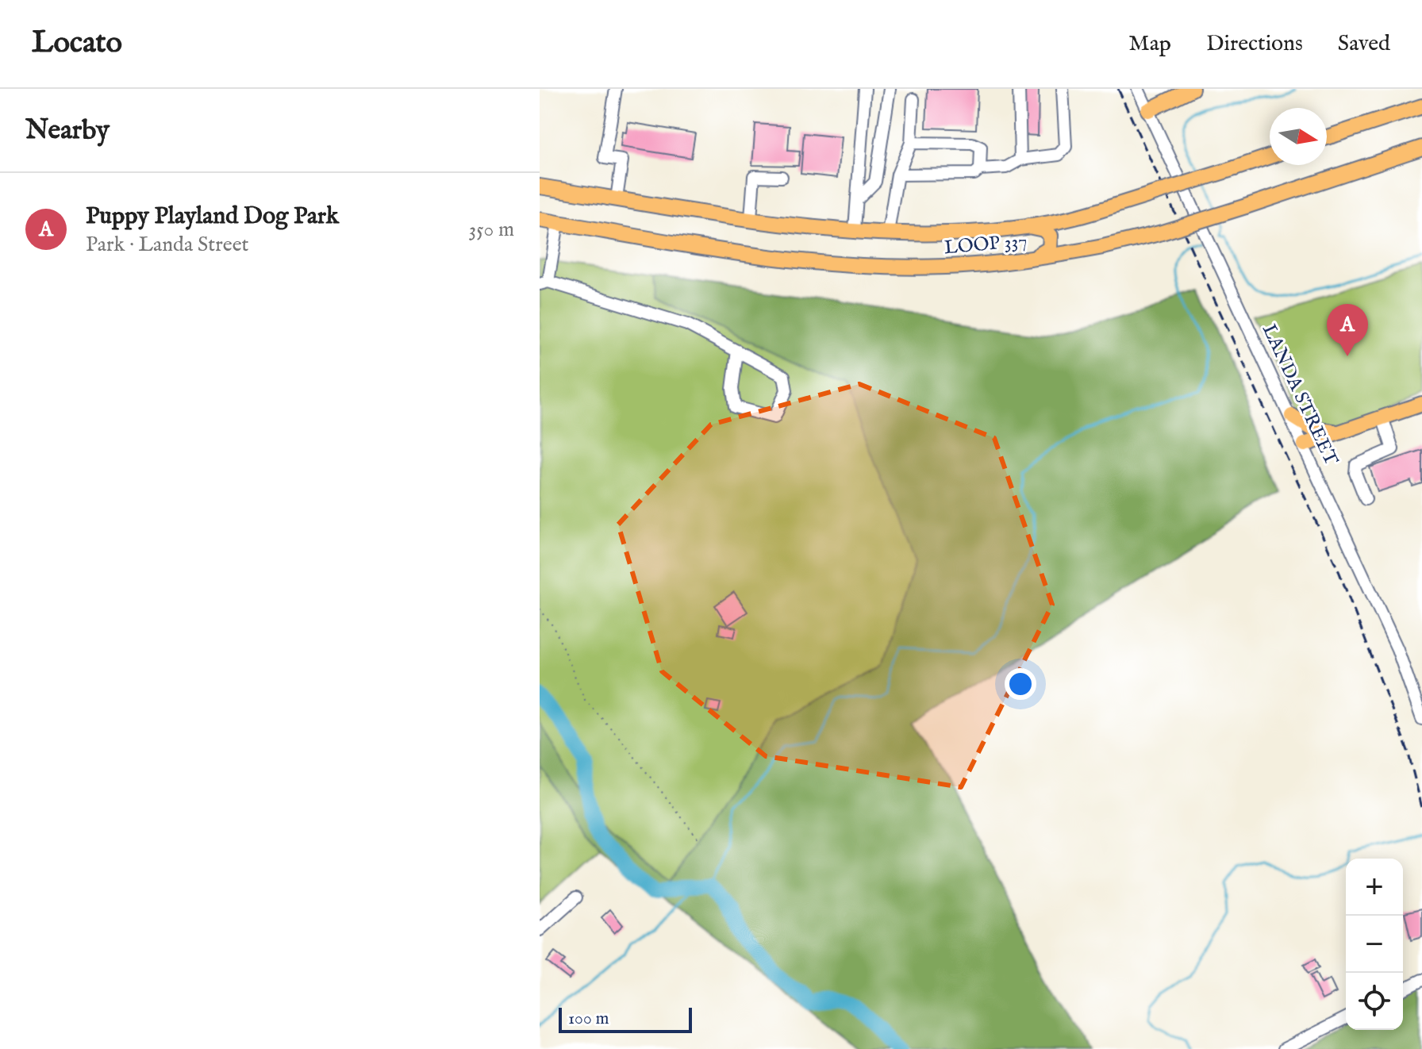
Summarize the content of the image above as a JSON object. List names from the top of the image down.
{
  "streets": {
    "main road": ["LOOP 337"],
    "street": ["LANDA STREET"]
  },
  "scale_bar": "100 m",
  "north": "right",
  "page": {
    "header": "Locato",
    "nav": ["Map", "Directions", "Saved"],
    "heading": "Nearby",
    "list": [
      {
        "mark": "A",
        "name": "Puppy Playland Dog Park",
        "note": "Park · Landa Street",
        "value": "350 m"
      }
    ],
    "pins": "A",
    "map_buttons": ["+", "−"],
    "scale": "100 m"
  }
}
